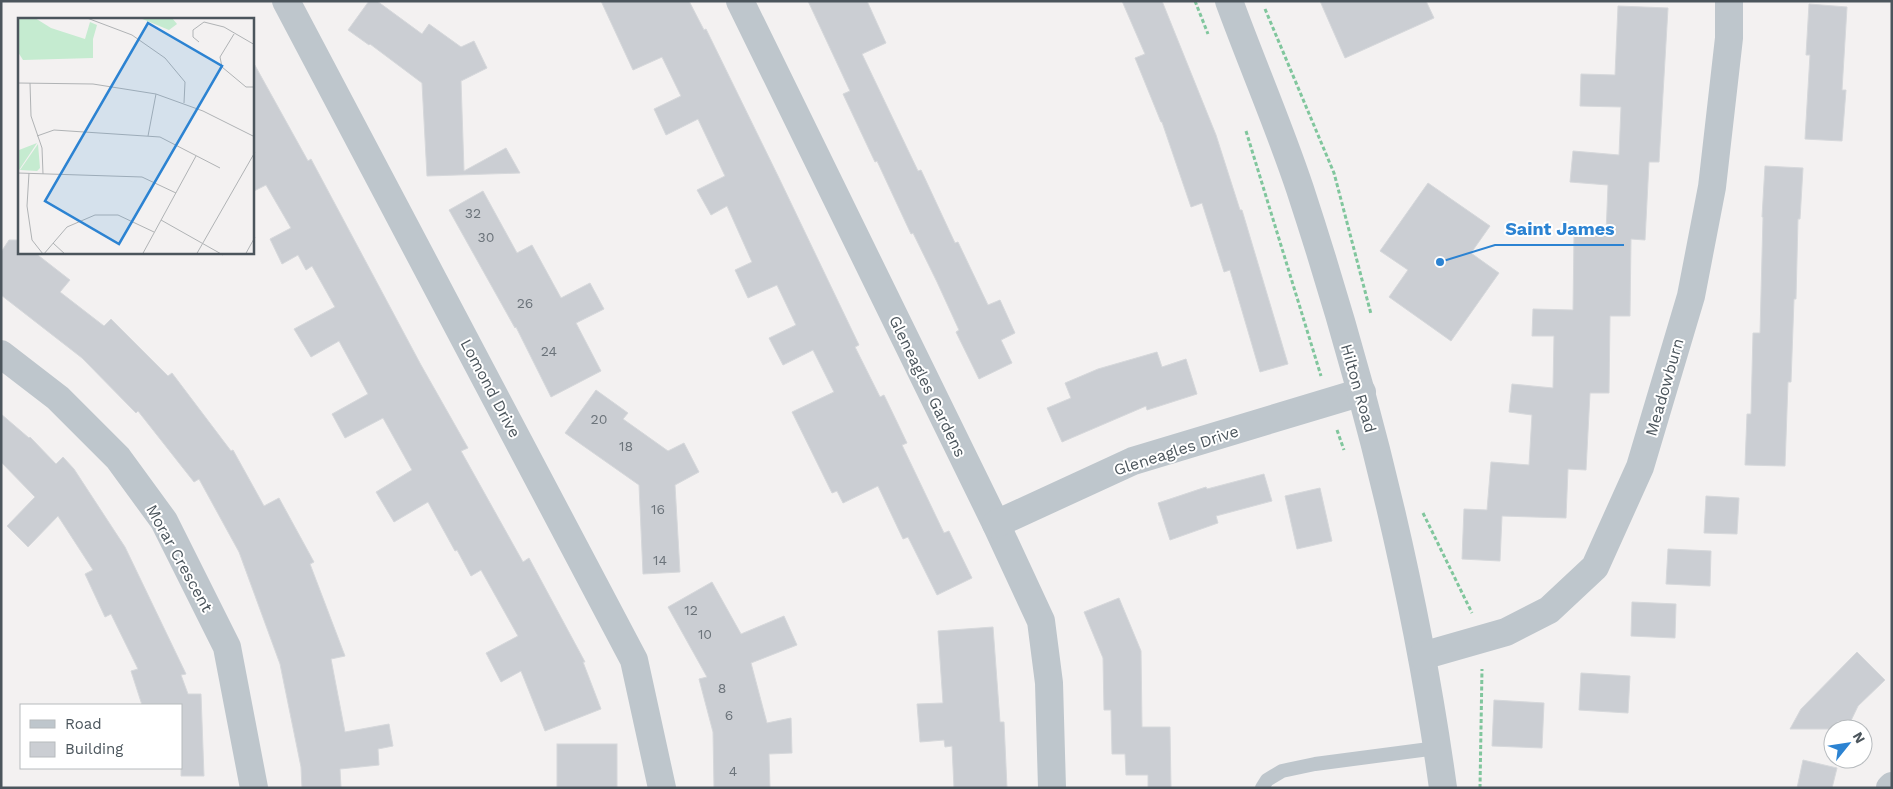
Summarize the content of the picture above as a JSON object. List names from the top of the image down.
{
  "streets": {
    "street": [
      "Gleneagles Gardens",
      "Meadowburn",
      "Lomond Drive",
      "Hilton Road",
      "Gleneagles Drive",
      "Morar Crescent"
    ]
  },
  "crossings": [
    ["Gleneagles Gardens", "Gleneagles Drive"],
    ["Meadowburn", "Hilton Road"],
    ["Hilton Road", "Gleneagles Drive"]
  ],
  "places": ["Saint James"],
  "house_numbers": [
    "32",
    "30",
    "26",
    "24",
    "20",
    "18",
    "16",
    "14",
    "12",
    "10",
    "8",
    "6",
    "4"
  ],
  "legend": ["Road", "Building"],
  "north": "top right"
}
